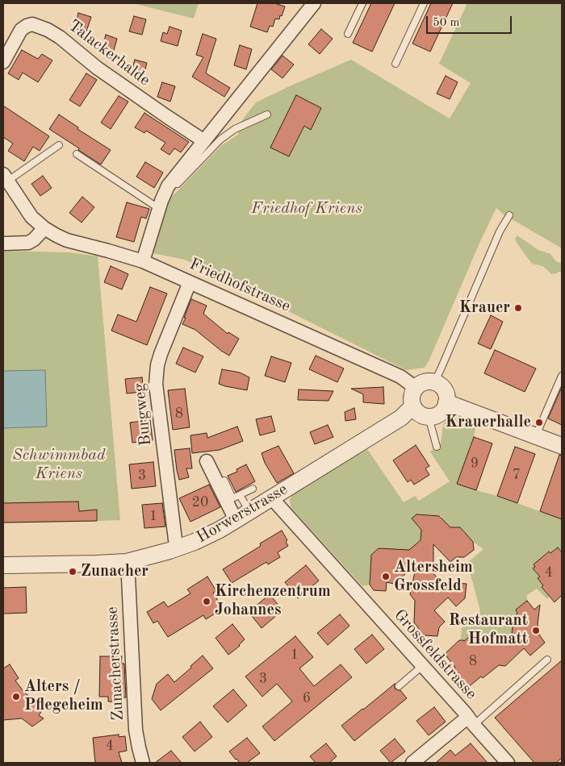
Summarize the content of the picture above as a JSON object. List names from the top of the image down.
{
  "streets": {
    "street": [
      "Talackerhalde",
      "Friedhofstrasse",
      "Burgweg",
      "Horwerstrasse",
      "Grossfeldstrasse",
      "Zunacherstrasse"
    ]
  },
  "crossings": [
    ["Friedhofstrasse", "Burgweg"],
    ["Friedhofstrasse", "Horwerstrasse"],
    ["Burgweg", "Horwerstrasse"],
    ["Horwerstrasse", "Grossfeldstrasse"],
    ["Horwerstrasse", "Zunacherstrasse"]
  ],
  "parks": ["Friedhof Kriens", "Schwimmbad Kriens"],
  "places": [
    "Krauer",
    "Krauerhalle",
    "Zunacher",
    "Altersheim Grossfeld",
    "Kirchenzentrum Johannes",
    "Restaurant Hofmatt",
    "Alters / Pflegeheim"
  ],
  "house_numbers": [
    "8",
    "9",
    "7",
    "3",
    "20",
    "1",
    "4",
    "1",
    "8",
    "3",
    "6",
    "4"
  ],
  "scale_bar": "50 m"
}
